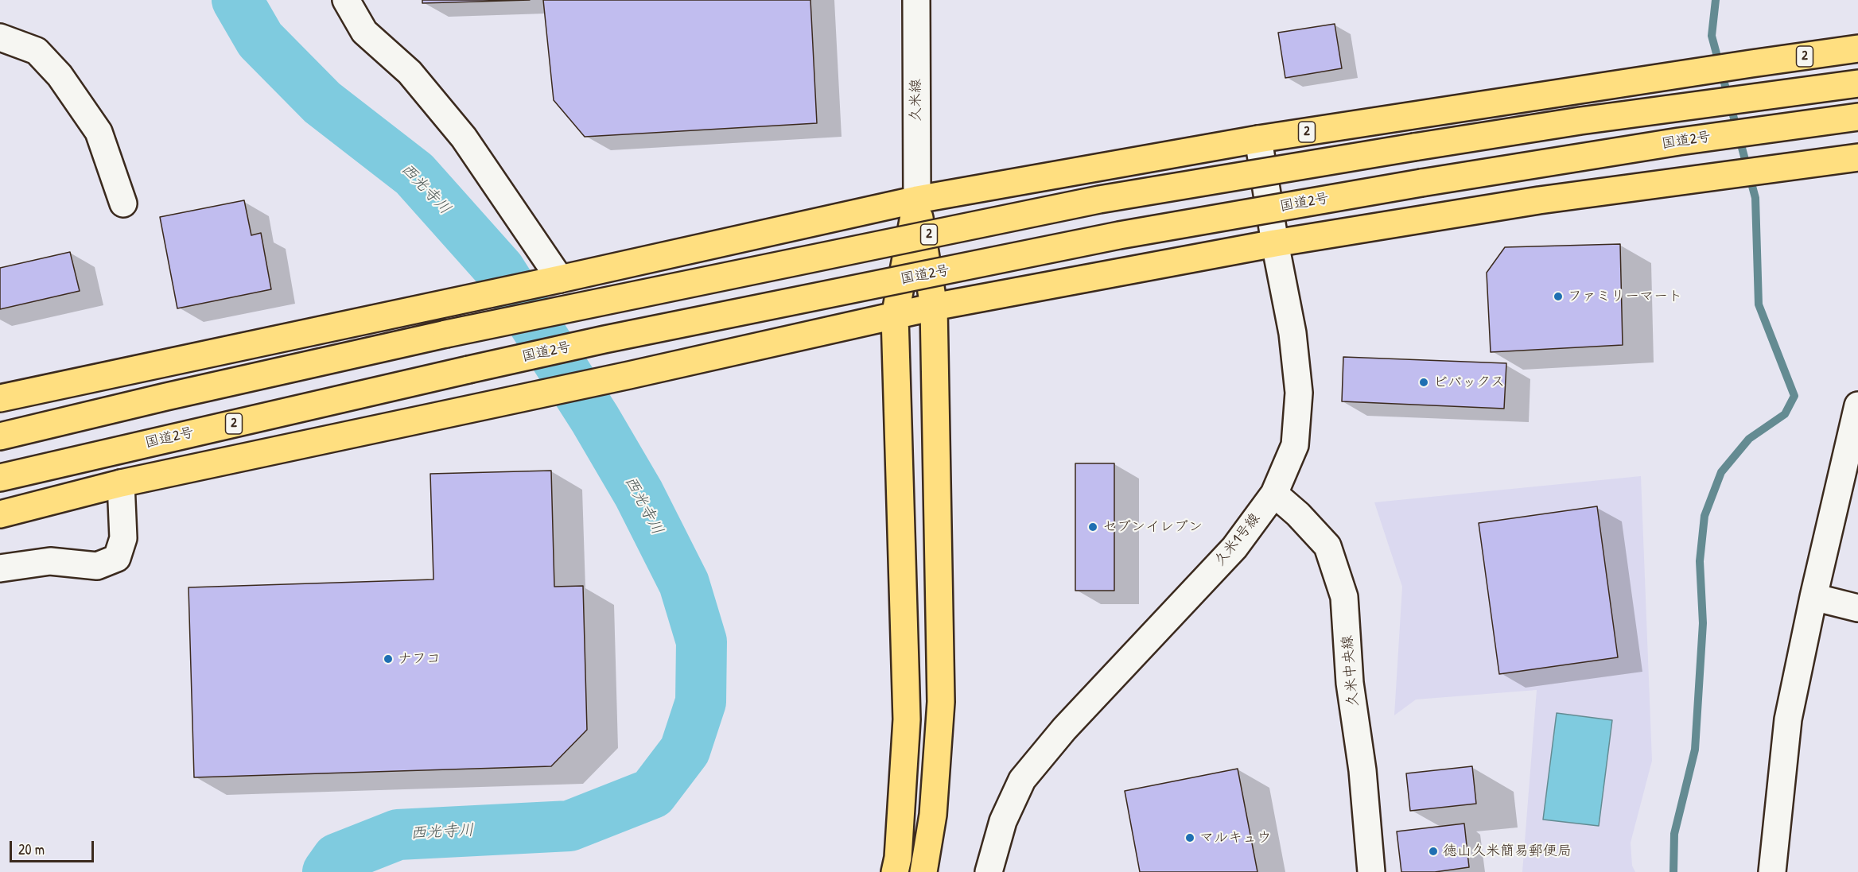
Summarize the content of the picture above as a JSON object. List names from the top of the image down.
{
  "streets": {
    "highway": ["2", "国道2号"],
    "street": ["久米線", "久米1号線", "久米中央線"]
  },
  "crossings": [
    ["2", "久米線"],
    ["2", "久米1号線"],
    ["久米1号線", "久米中央線"]
  ],
  "water": ["西光寺川"],
  "places": [
    "ファミリーマート",
    "ビバックス",
    "セブンイレブン",
    "ナフコ",
    "マルキュウ",
    "徳山久米簡易郵便局"
  ],
  "scale_bar": "20 m"
}
